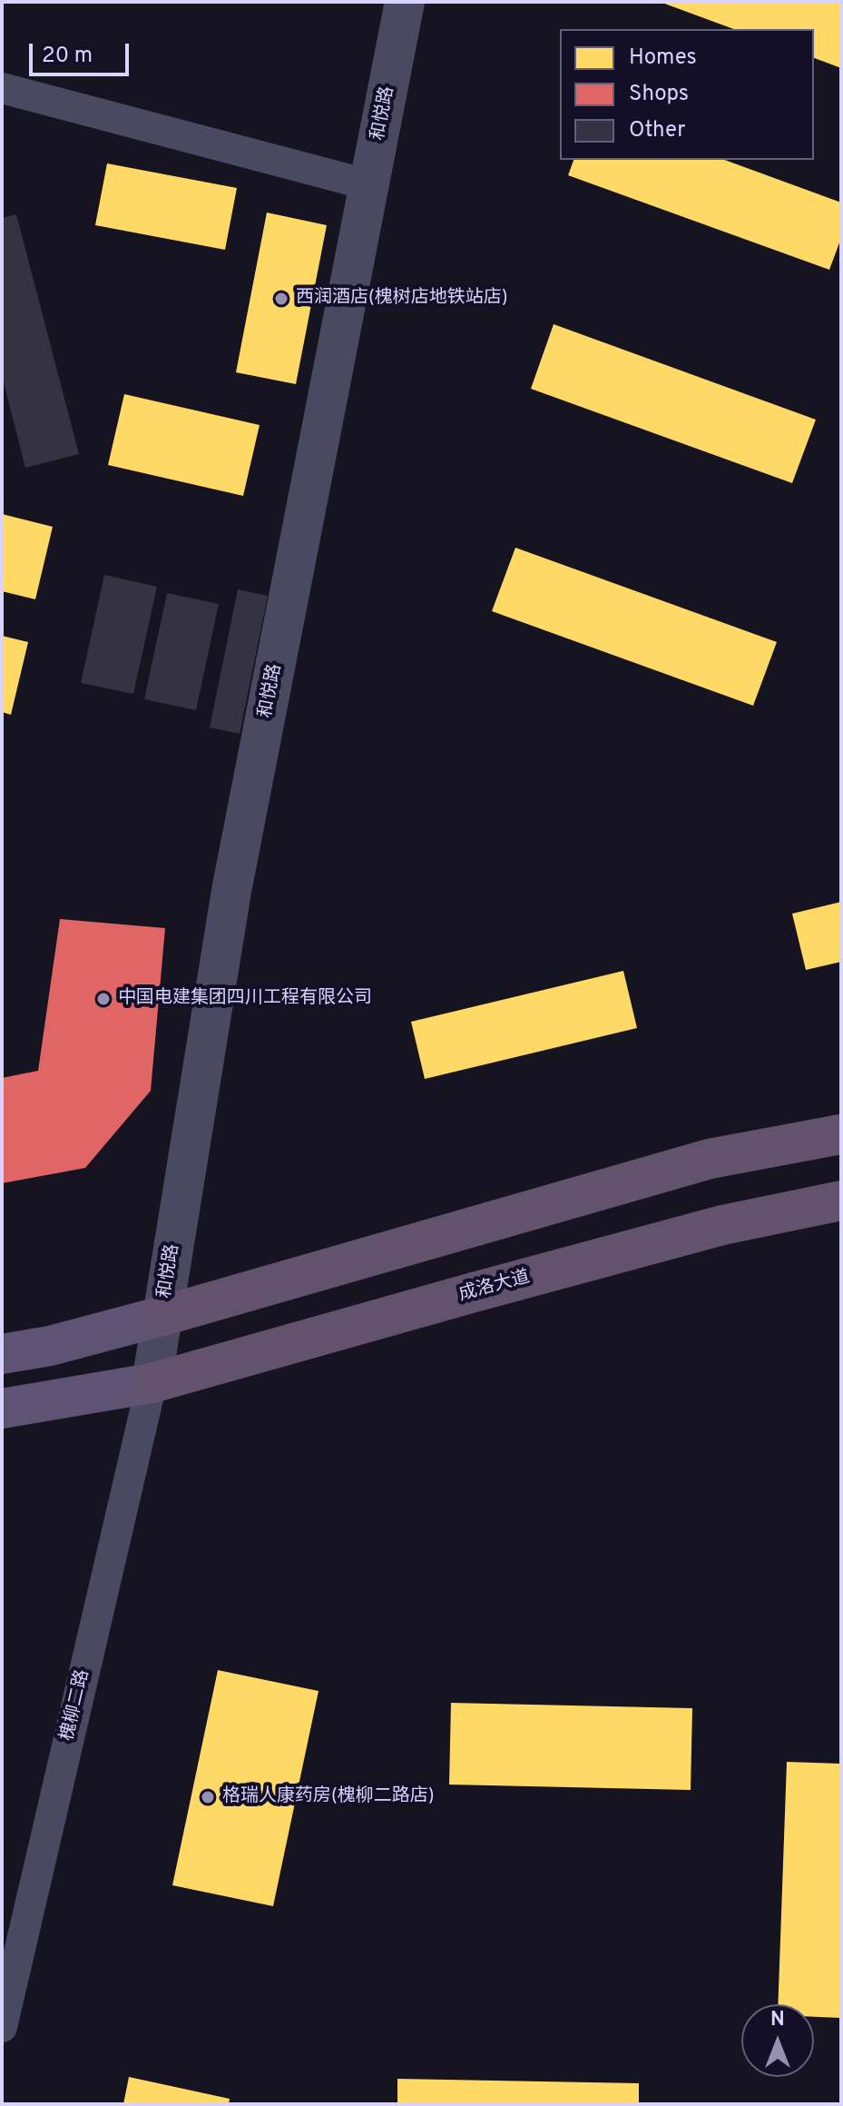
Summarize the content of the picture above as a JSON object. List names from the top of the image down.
{
  "streets": {
    "highway": ["成洛大道"],
    "street": ["和悦路", "槐柳二路"]
  },
  "crossings": [
    ["和悦路", "成洛大道"],
    ["和悦路", "槐柳二路"],
    ["成洛大道", "槐柳二路"]
  ],
  "places": ["西润酒店(槐树店地铁站店)", "中国电建集团四川工程有限公司", "格瑞人康药房(槐柳二路店)"],
  "legend": ["Homes", "Shops", "Other"],
  "scale_bar": "20 m",
  "north": "top"
}
